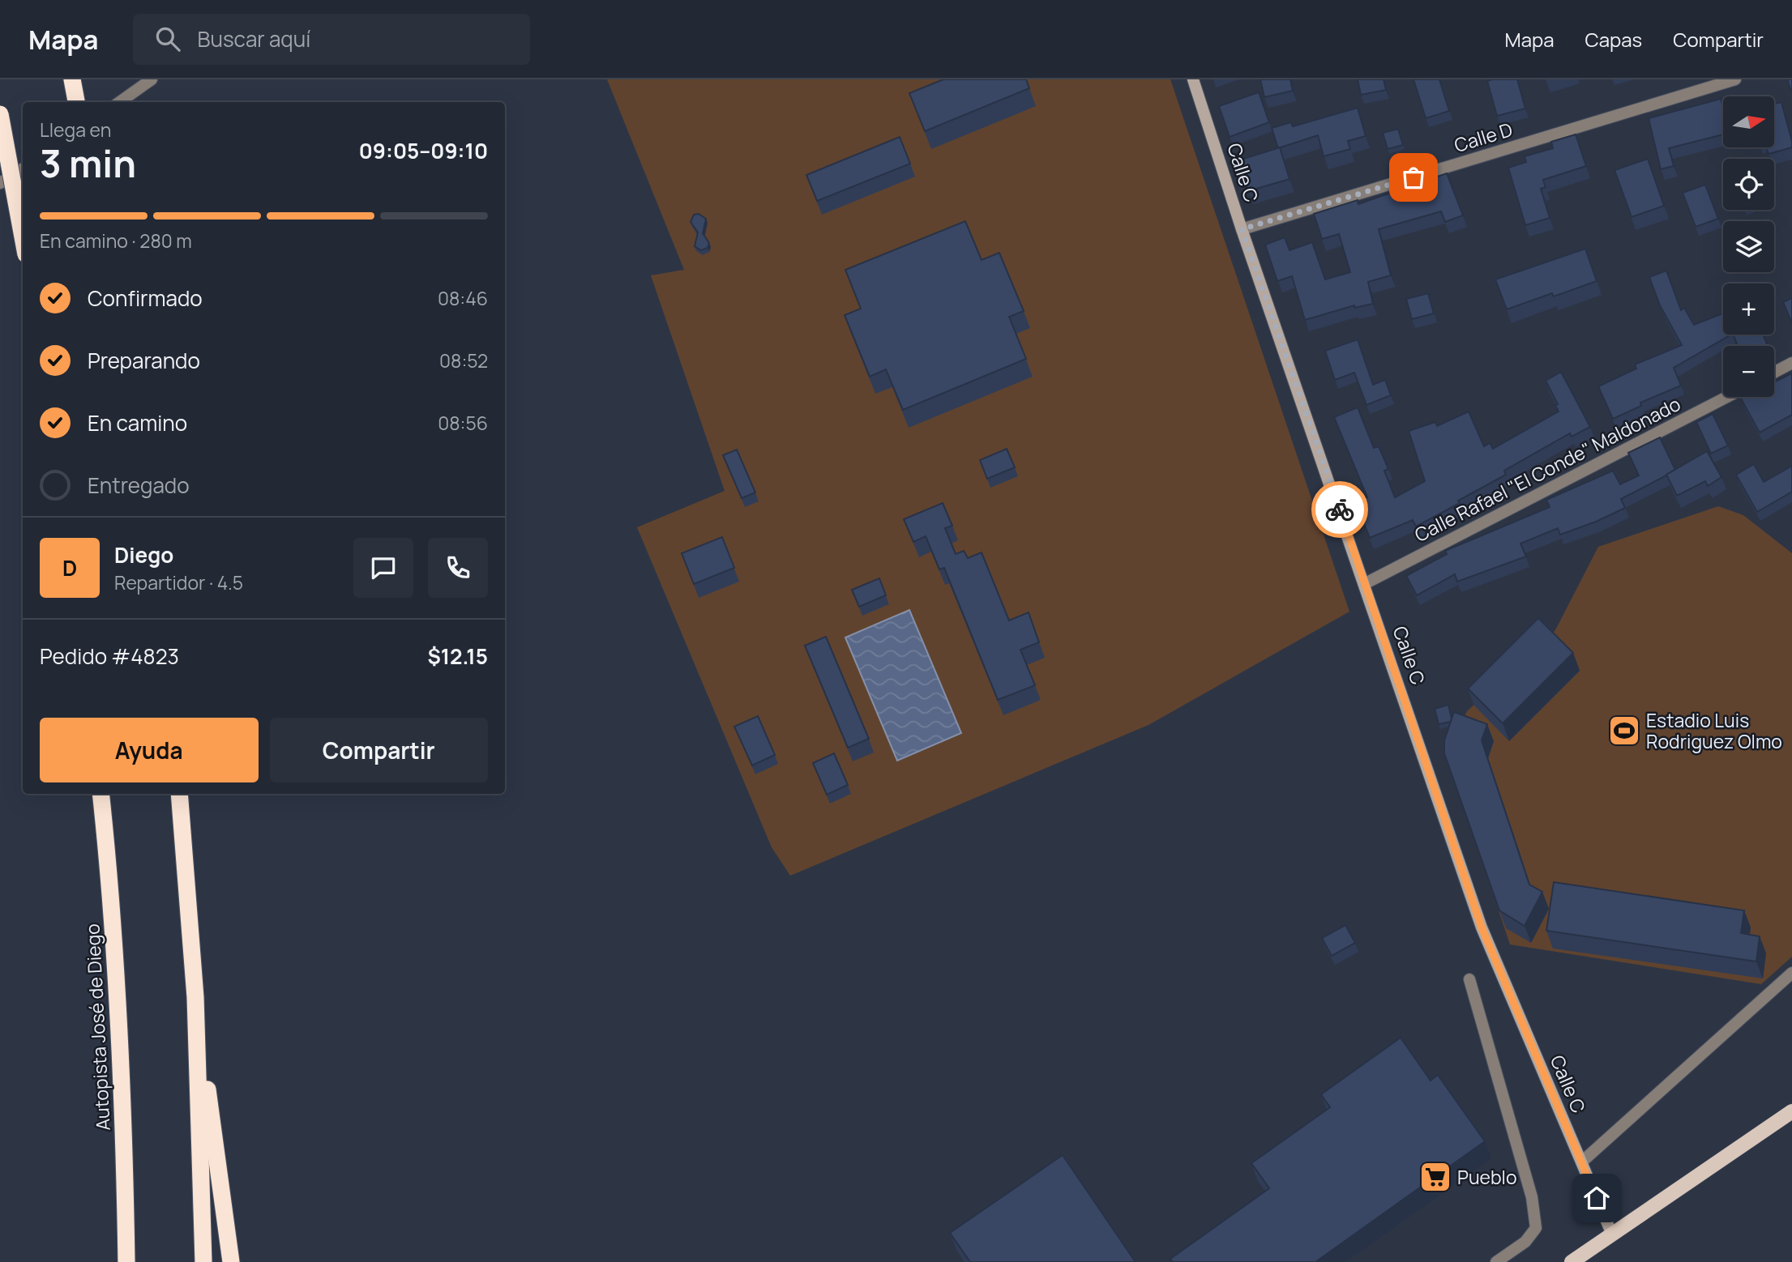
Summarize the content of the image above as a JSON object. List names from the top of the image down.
{
  "streets": {
    "highway": ["Autopista José de Diego"],
    "street": ["Calle D", "Calle C", "Calle Rafael \"El Conde\" Maldonado"]
  },
  "crossings": [
    ["Calle D", "Calle C"],
    ["Calle C", "Calle Rafael \"El Conde\" Maldonado"]
  ],
  "places": {
    "sports": ["Estadio Luis Rodriguez Olmo"],
    "supermarket": ["Pueblo"]
  },
  "north": "right",
  "page": {
    "header": "Mapa",
    "search": "Buscar aquí",
    "nav": ["Mapa", "Capas", "Compartir"],
    "map_buttons": ["+", "−"],
    "heading": ["3 min", "Llega en", "09:05–09:10"],
    "panel": [
      "Diego",
      "Repartidor · 4.5",
      "Pedido #4823",
      "$12.15"
    ],
    "bar": "En camino · 280 m",
    "list": [
      ["Confirmado", "08:46"],
      ["Preparando", "08:52"],
      ["En camino", "08:56"],
      "Entregado"
    ],
    "round": "D",
    "buttons": ["Ayuda", "Compartir"]
  }
}
